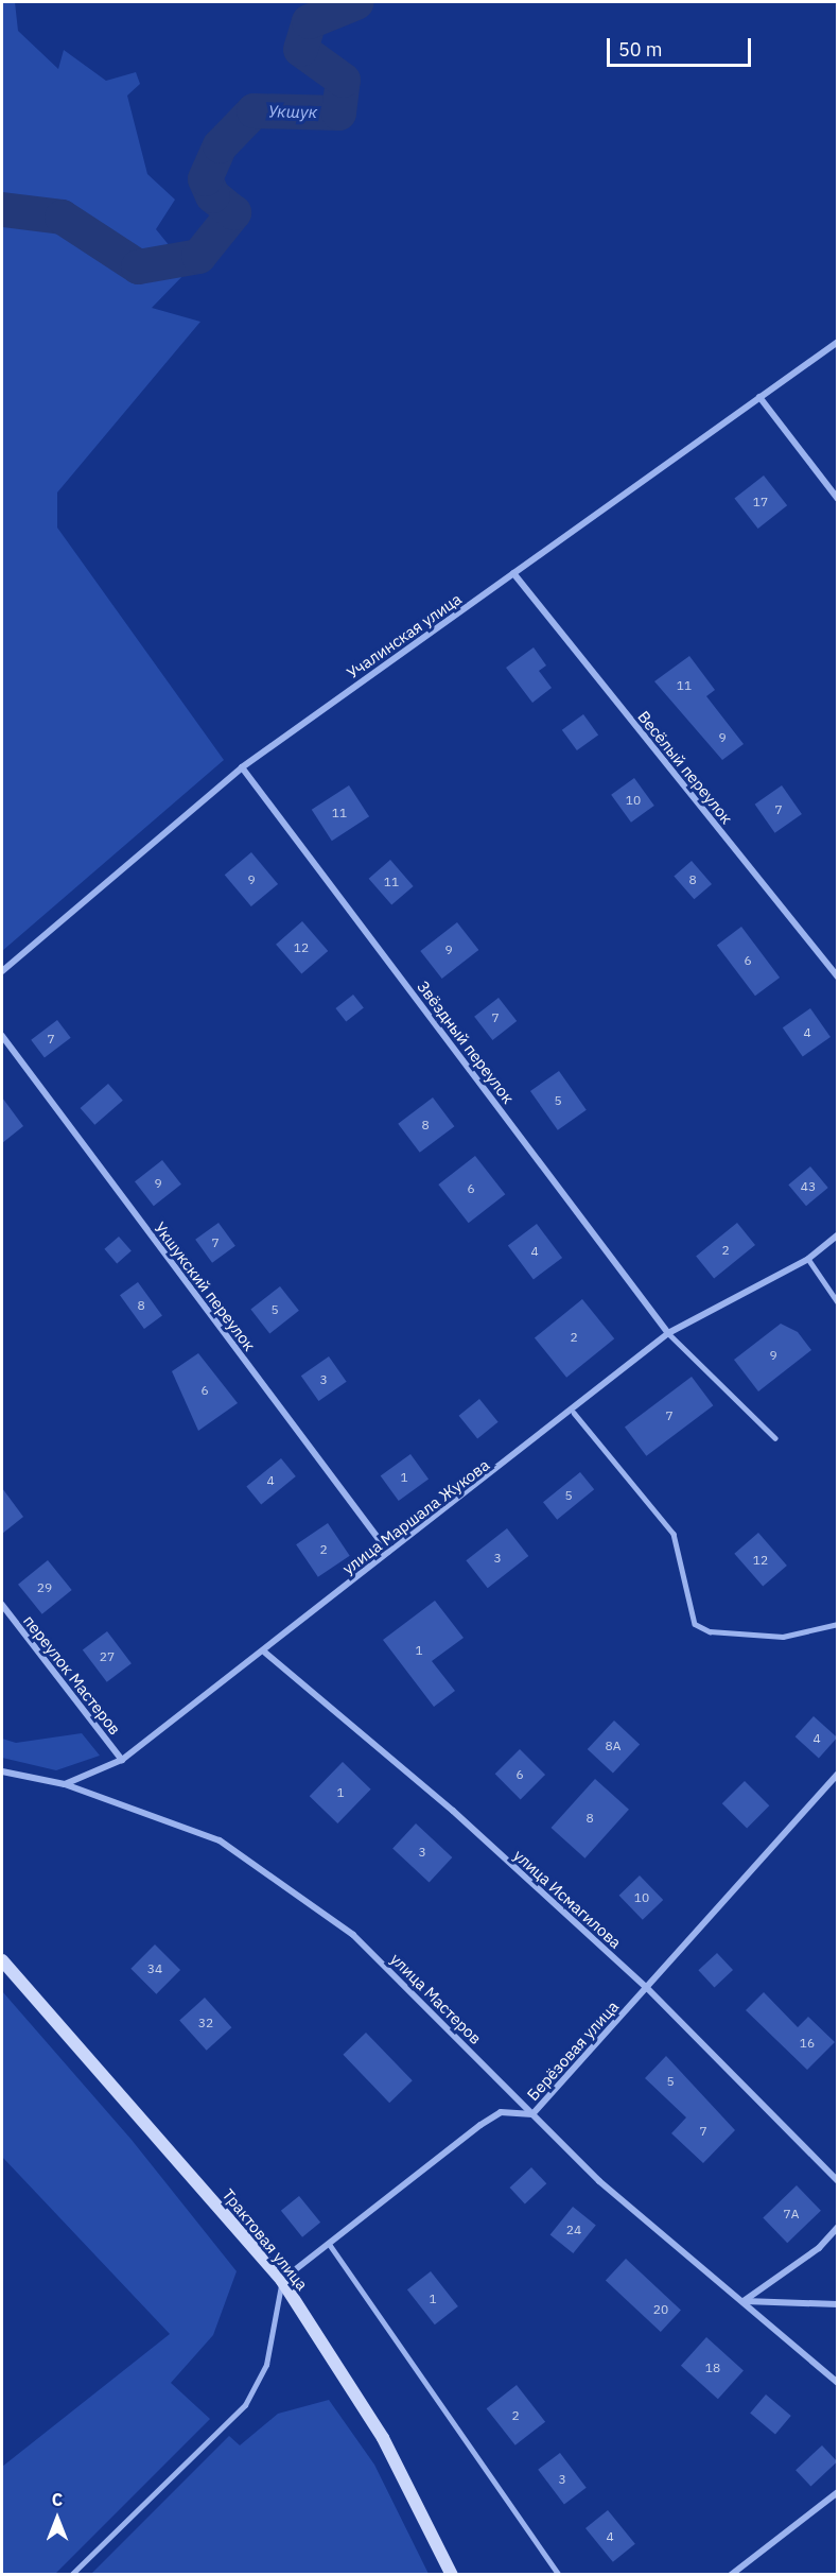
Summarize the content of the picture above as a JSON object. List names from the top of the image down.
{
  "streets": {
    "main road": ["Трактовая улица"],
    "street": [
      "Учалинская улица",
      "Весёлый переулок",
      "Звёздный переулок",
      "Укшукский переулок",
      "улица Маршала Жукова",
      "переулок Мастеров",
      "улица Исмагилова",
      "улица Мастеров",
      "Берёзовая улица"
    ]
  },
  "crossings": [
    ["Учалинская улица", "Весёлый переулок"],
    ["Учалинская улица", "Звёздный переулок"],
    ["Звёздный переулок", "улица Маршала Жукова"],
    ["Укшукский переулок", "улица Маршала Жукова"],
    ["улица Маршала Жукова", "переулок Мастеров"],
    ["улица Маршала Жукова", "улица Исмагилова"],
    ["улица Маршала Жукова", "улица Мастеров"],
    ["улица Исмагилова", "Берёзовая улица"],
    ["улица Мастеров", "Берёзовая улица"],
    ["Берёзовая улица", "Трактовая улица"]
  ],
  "water": ["Укшук"],
  "house_numbers": [
    "17",
    "11",
    "9",
    "10",
    "7",
    "11",
    "9",
    "8",
    "11",
    "12",
    "9",
    "6",
    "7",
    "4",
    "7",
    "5",
    "8",
    "9",
    "43",
    "6",
    "7",
    "2",
    "4",
    "8",
    "5",
    "2",
    "9",
    "3",
    "6",
    "7",
    "1",
    "4",
    "5",
    "2",
    "3",
    "12",
    "29",
    "1",
    "27",
    "4",
    "8А",
    "6",
    "1",
    "8",
    "3",
    "10",
    "34",
    "32",
    "16",
    "5",
    "7",
    "7А",
    "24",
    "1",
    "20",
    "18",
    "2",
    "3",
    "4"
  ],
  "scale_bar": "50 m",
  "north": "top"
}
